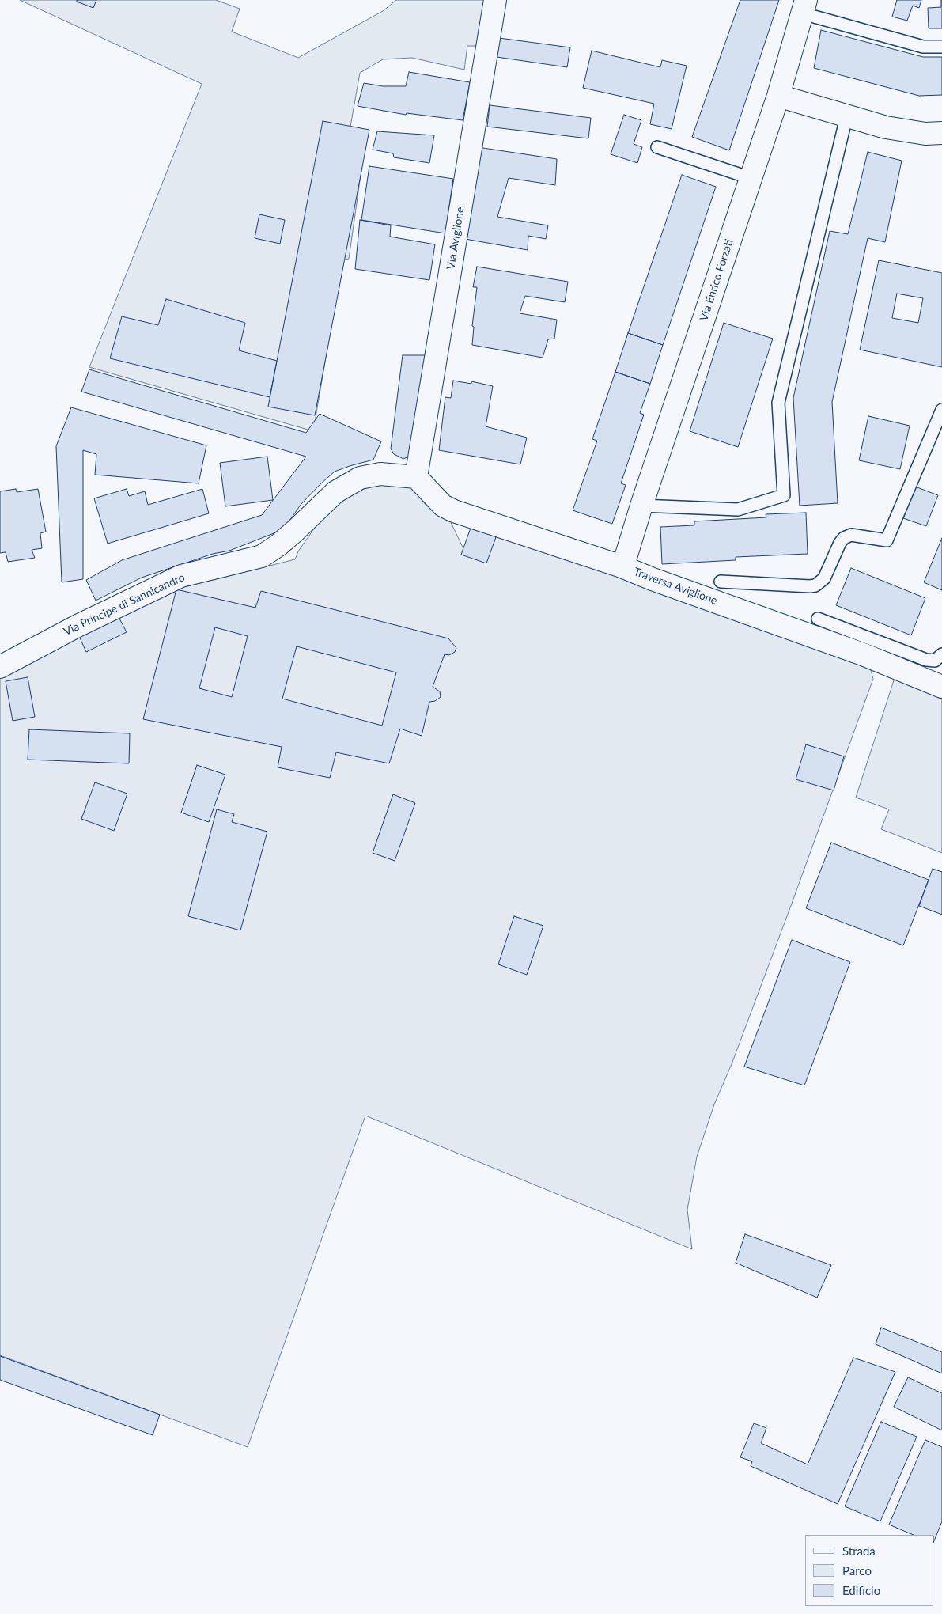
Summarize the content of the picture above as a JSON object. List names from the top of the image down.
{
  "streets": {
    "street": [
      "Via Aviglione",
      "Via Enrico Forzati",
      "Traversa Aviglione",
      "Via Principe di Sannicandro"
    ]
  },
  "crossings": [
    ["Via Aviglione", "Traversa Aviglione"],
    ["Via Aviglione", "Via Principe di Sannicandro"],
    ["Traversa Aviglione", "Via Principe di Sannicandro"]
  ],
  "legend": ["Strada", "Parco", "Edificio"]
}
